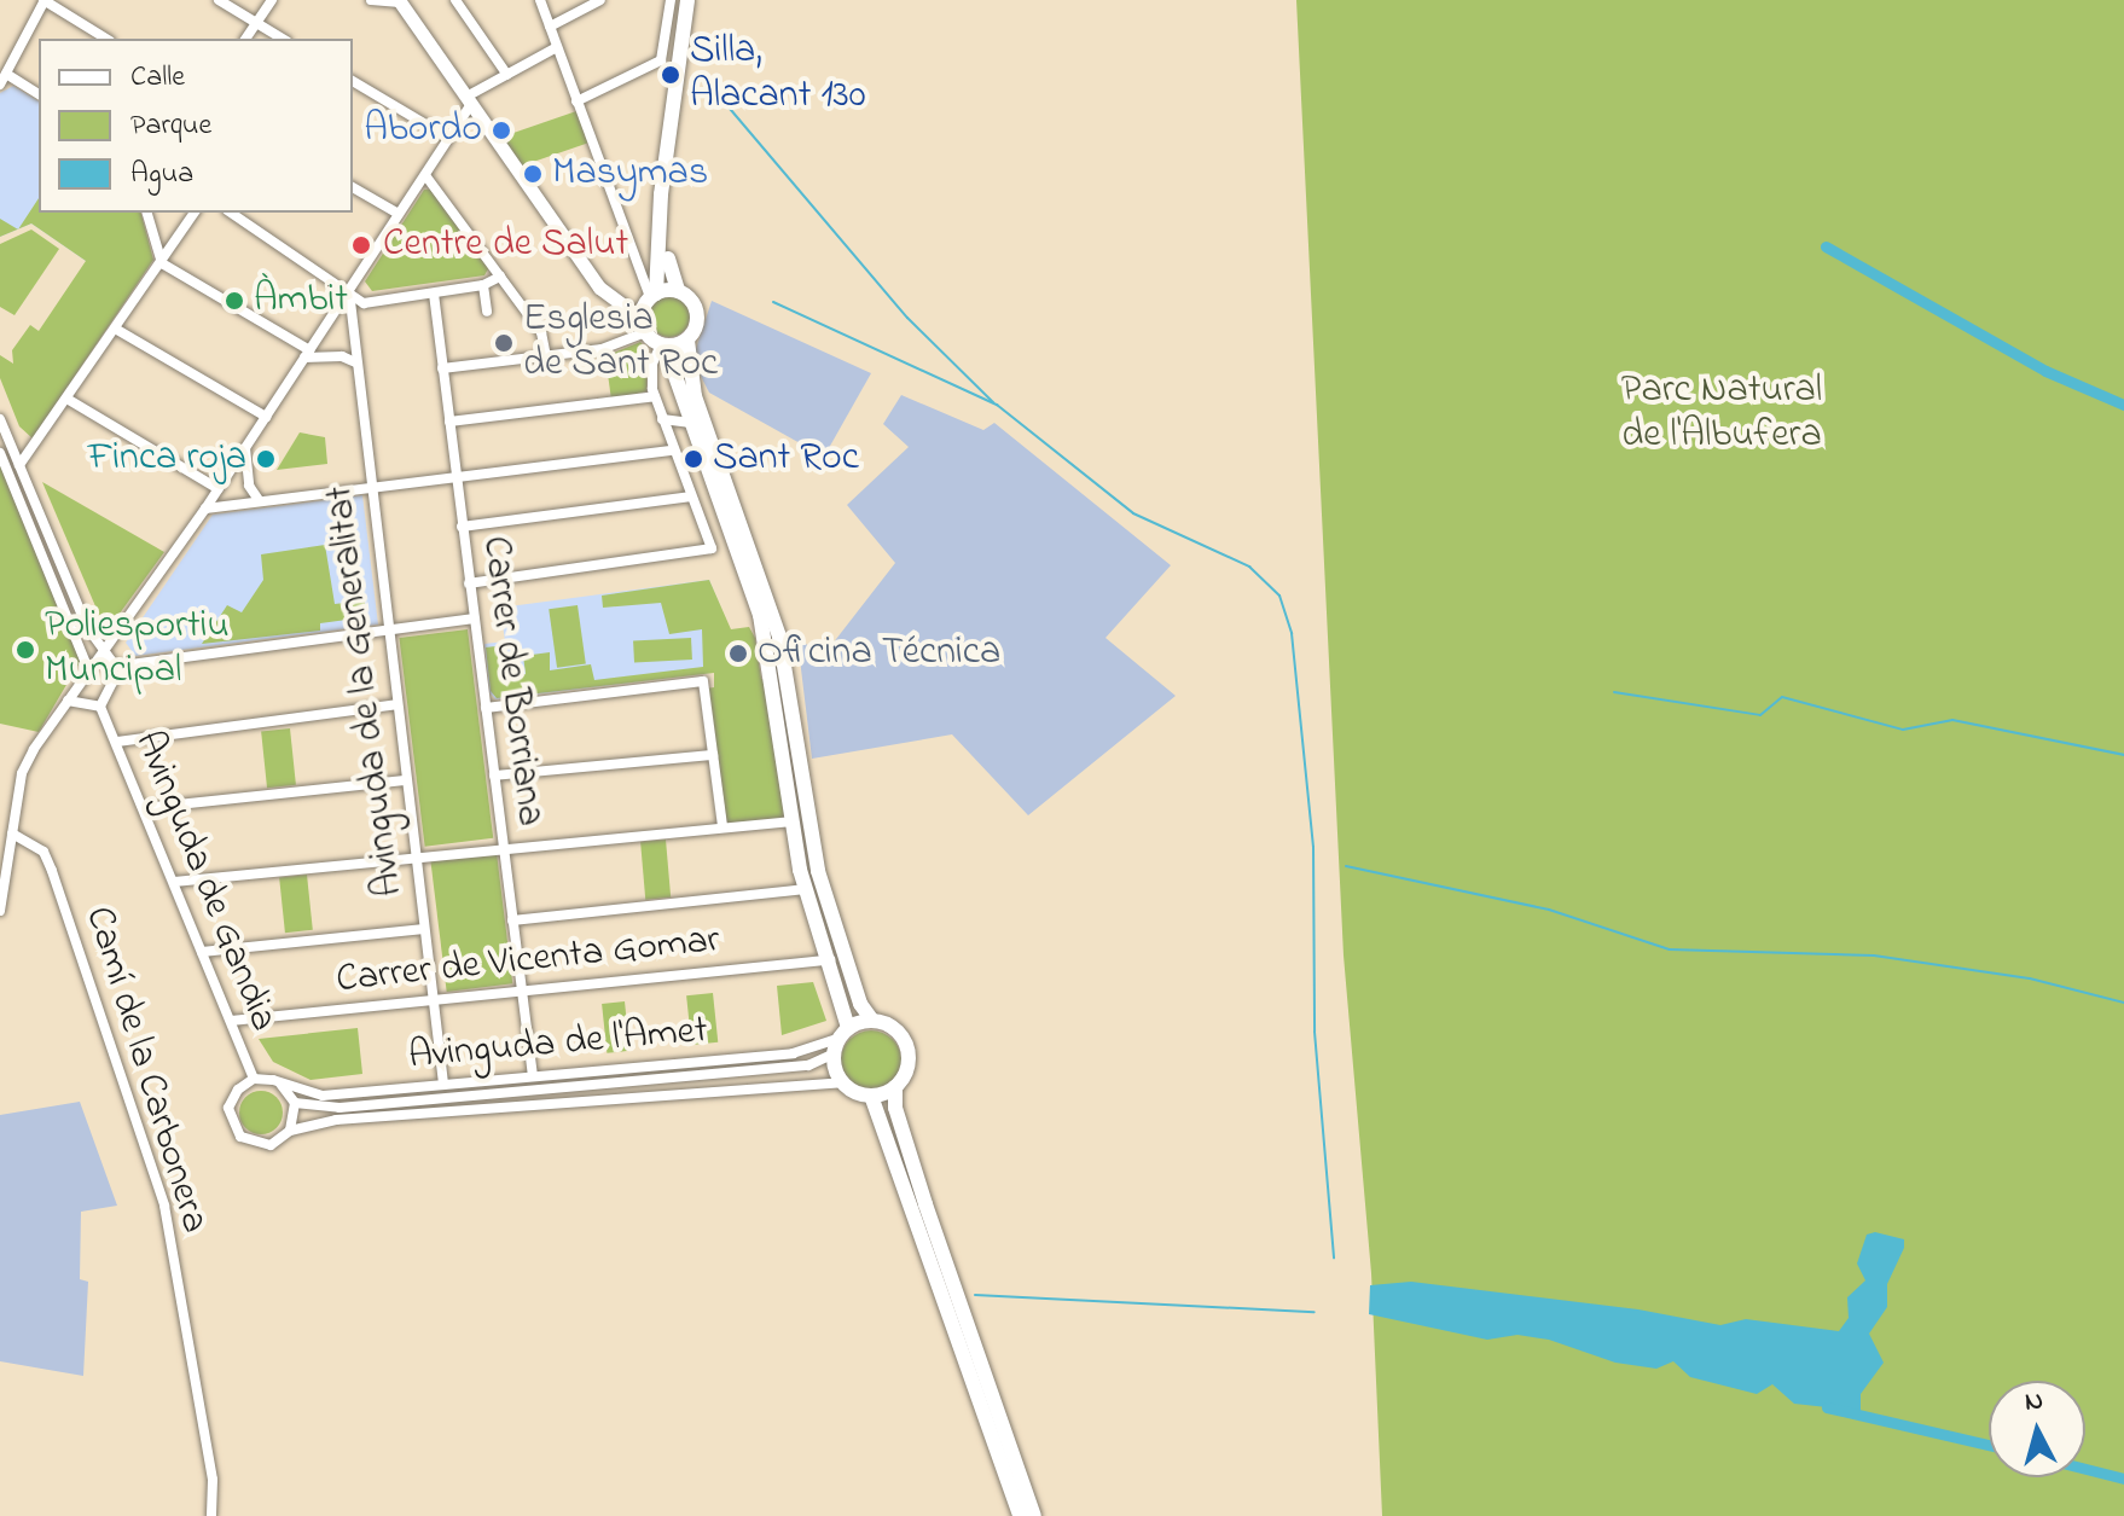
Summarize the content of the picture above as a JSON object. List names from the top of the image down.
{
  "streets": {
    "street": [
      "Carrer de Borriana",
      "Avinguda de la Generalitat",
      "Avinguda de Gandia",
      "Carrer de Vicenta Gomar",
      "Avinguda de l'Amet",
      "Camí de la Carbonera"
    ]
  },
  "crossings": [
    ["Carrer de Borriana", "Carrer de Vicenta Gomar"],
    ["Carrer de Borriana", "Avinguda de l'Amet"],
    ["Avinguda de la Generalitat", "Carrer de Vicenta Gomar"],
    ["Avinguda de la Generalitat", "Avinguda de l'Amet"],
    ["Avinguda de Gandia", "Carrer de Vicenta Gomar"],
    ["Avinguda de Gandia", "Avinguda de l'Amet"]
  ],
  "parks": ["Parc Natural de l'Albufera"],
  "places": [
    "Silla, Alacant 130",
    "Abordo",
    "Masymas",
    "Centre de Salut",
    "Àmbit",
    "Esglesia de Sant Roc",
    "Finca roja",
    "Sant Roc",
    "Poliesportiu Muncipal",
    "Oficina Técnica"
  ],
  "legend": ["Calle", "Parque", "Agua"],
  "north": "top"
}
